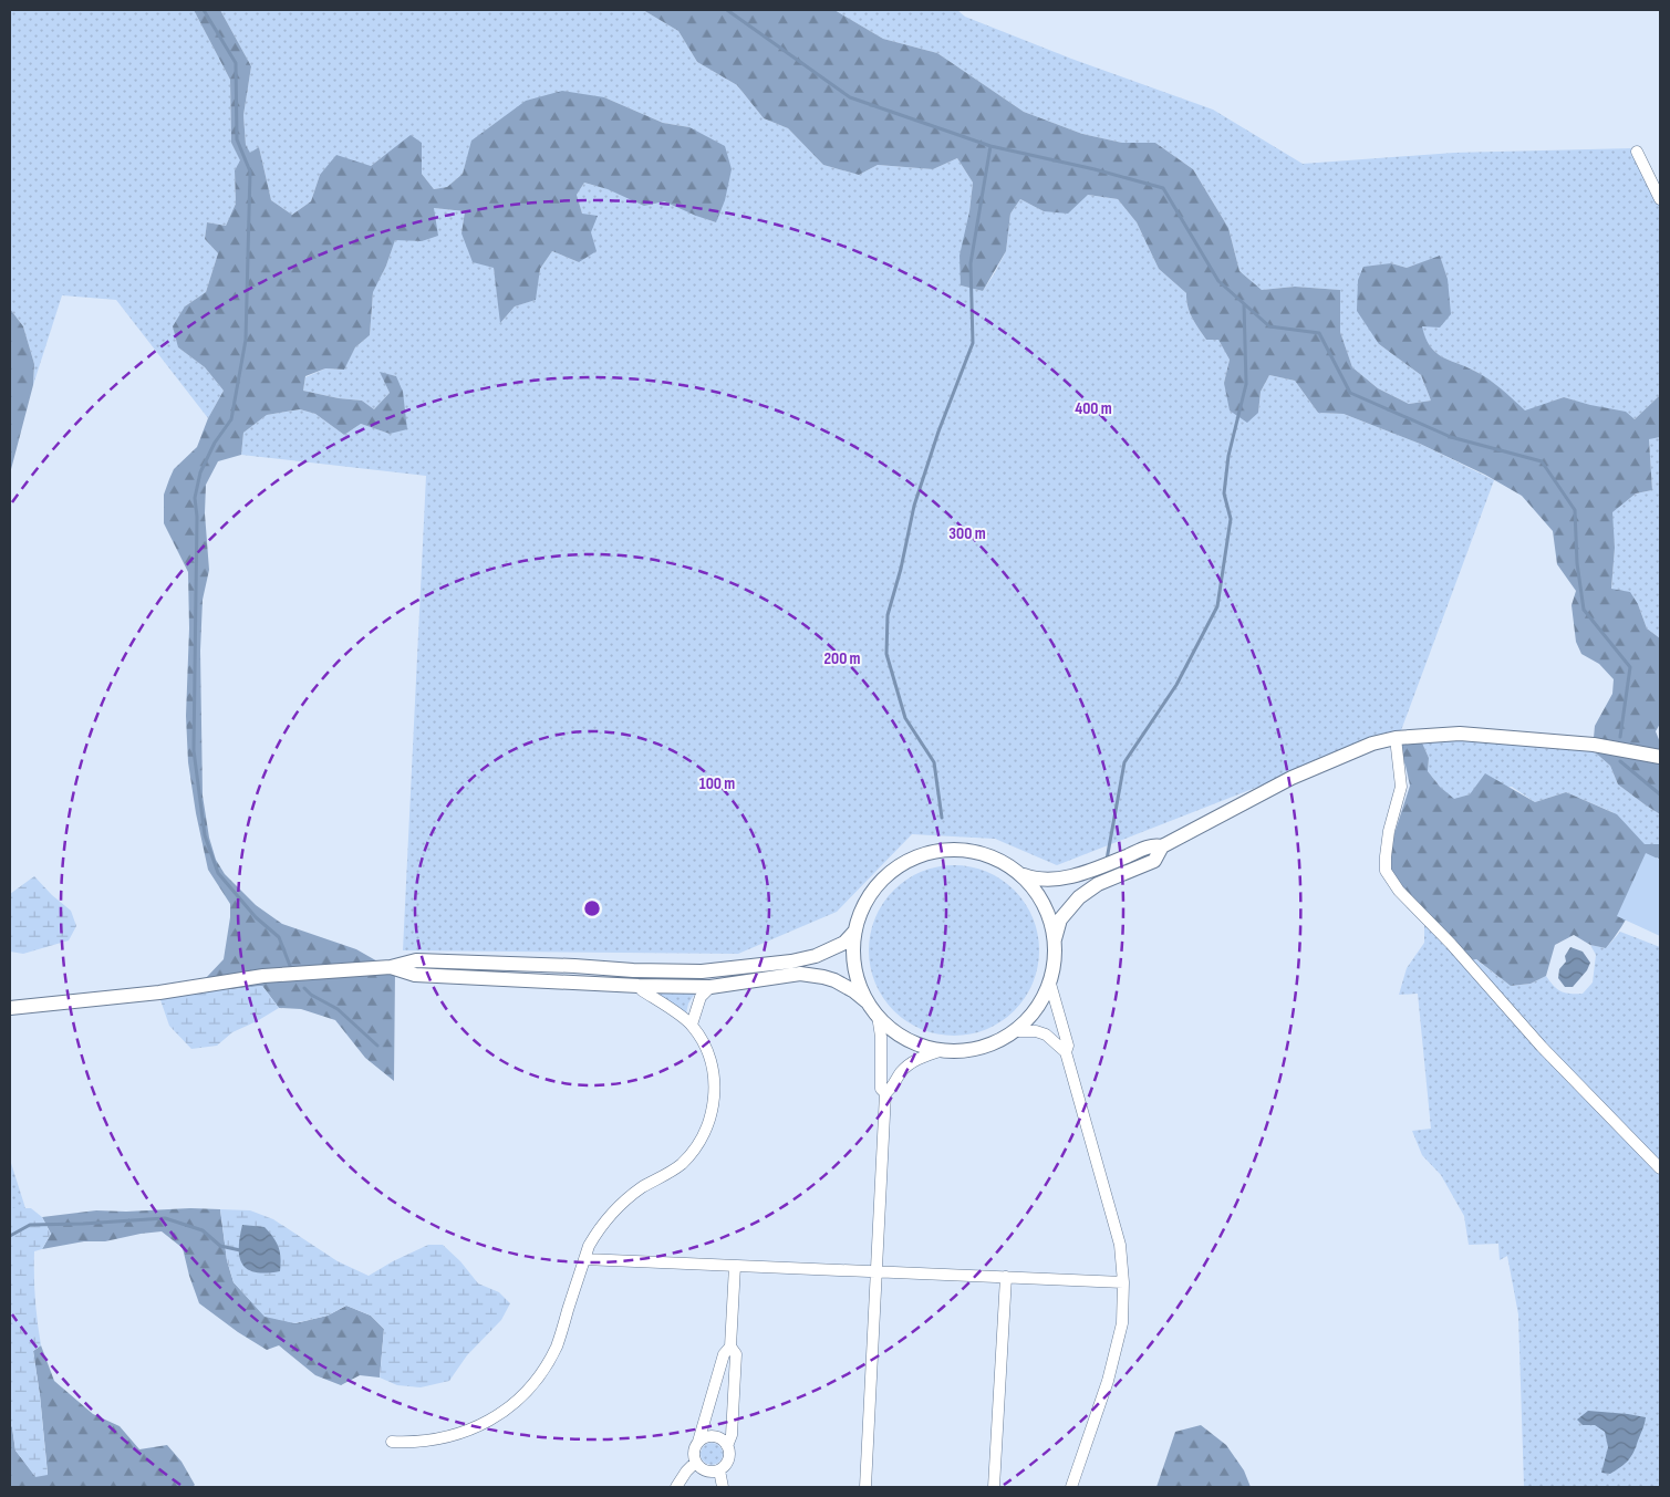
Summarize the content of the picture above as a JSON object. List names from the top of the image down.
{
  "rings": [
    "400 m",
    "300 m",
    "200 m",
    "100 m"
  ]
}
